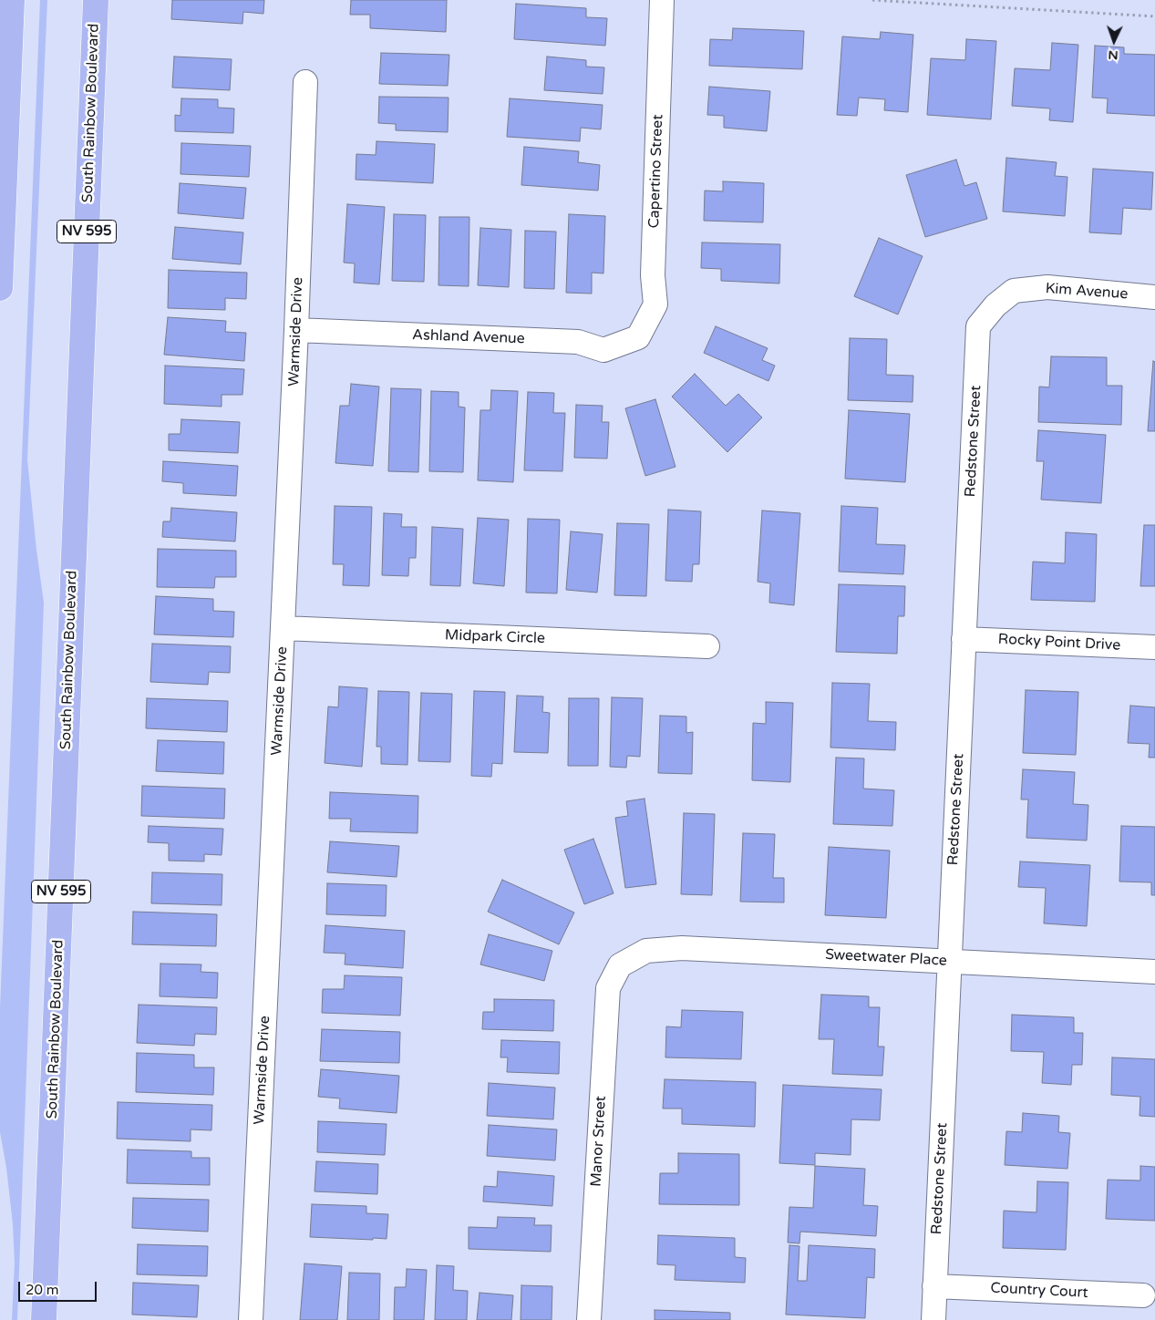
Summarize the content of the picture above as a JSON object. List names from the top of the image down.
{
  "streets": {
    "main road": ["South Rainbow Boulevard", "NV 595"],
    "street": [
      "Capertino Street",
      "Kim Avenue",
      "Warmside Drive",
      "Ashland Avenue",
      "Redstone Street",
      "Midpark Circle",
      "Rocky Point Drive",
      "Sweetwater Place",
      "Manor Street",
      "Country Court"
    ]
  },
  "crossings": [
    ["Capertino Street", "Ashland Avenue"],
    ["Kim Avenue", "Redstone Street"],
    ["Warmside Drive", "Ashland Avenue"],
    ["Warmside Drive", "Midpark Circle"],
    ["Redstone Street", "Rocky Point Drive"],
    ["Redstone Street", "Sweetwater Place"],
    ["Redstone Street", "Country Court"],
    ["Sweetwater Place", "Manor Street"]
  ],
  "scale_bar": "20 m",
  "north": "bottom"
}
